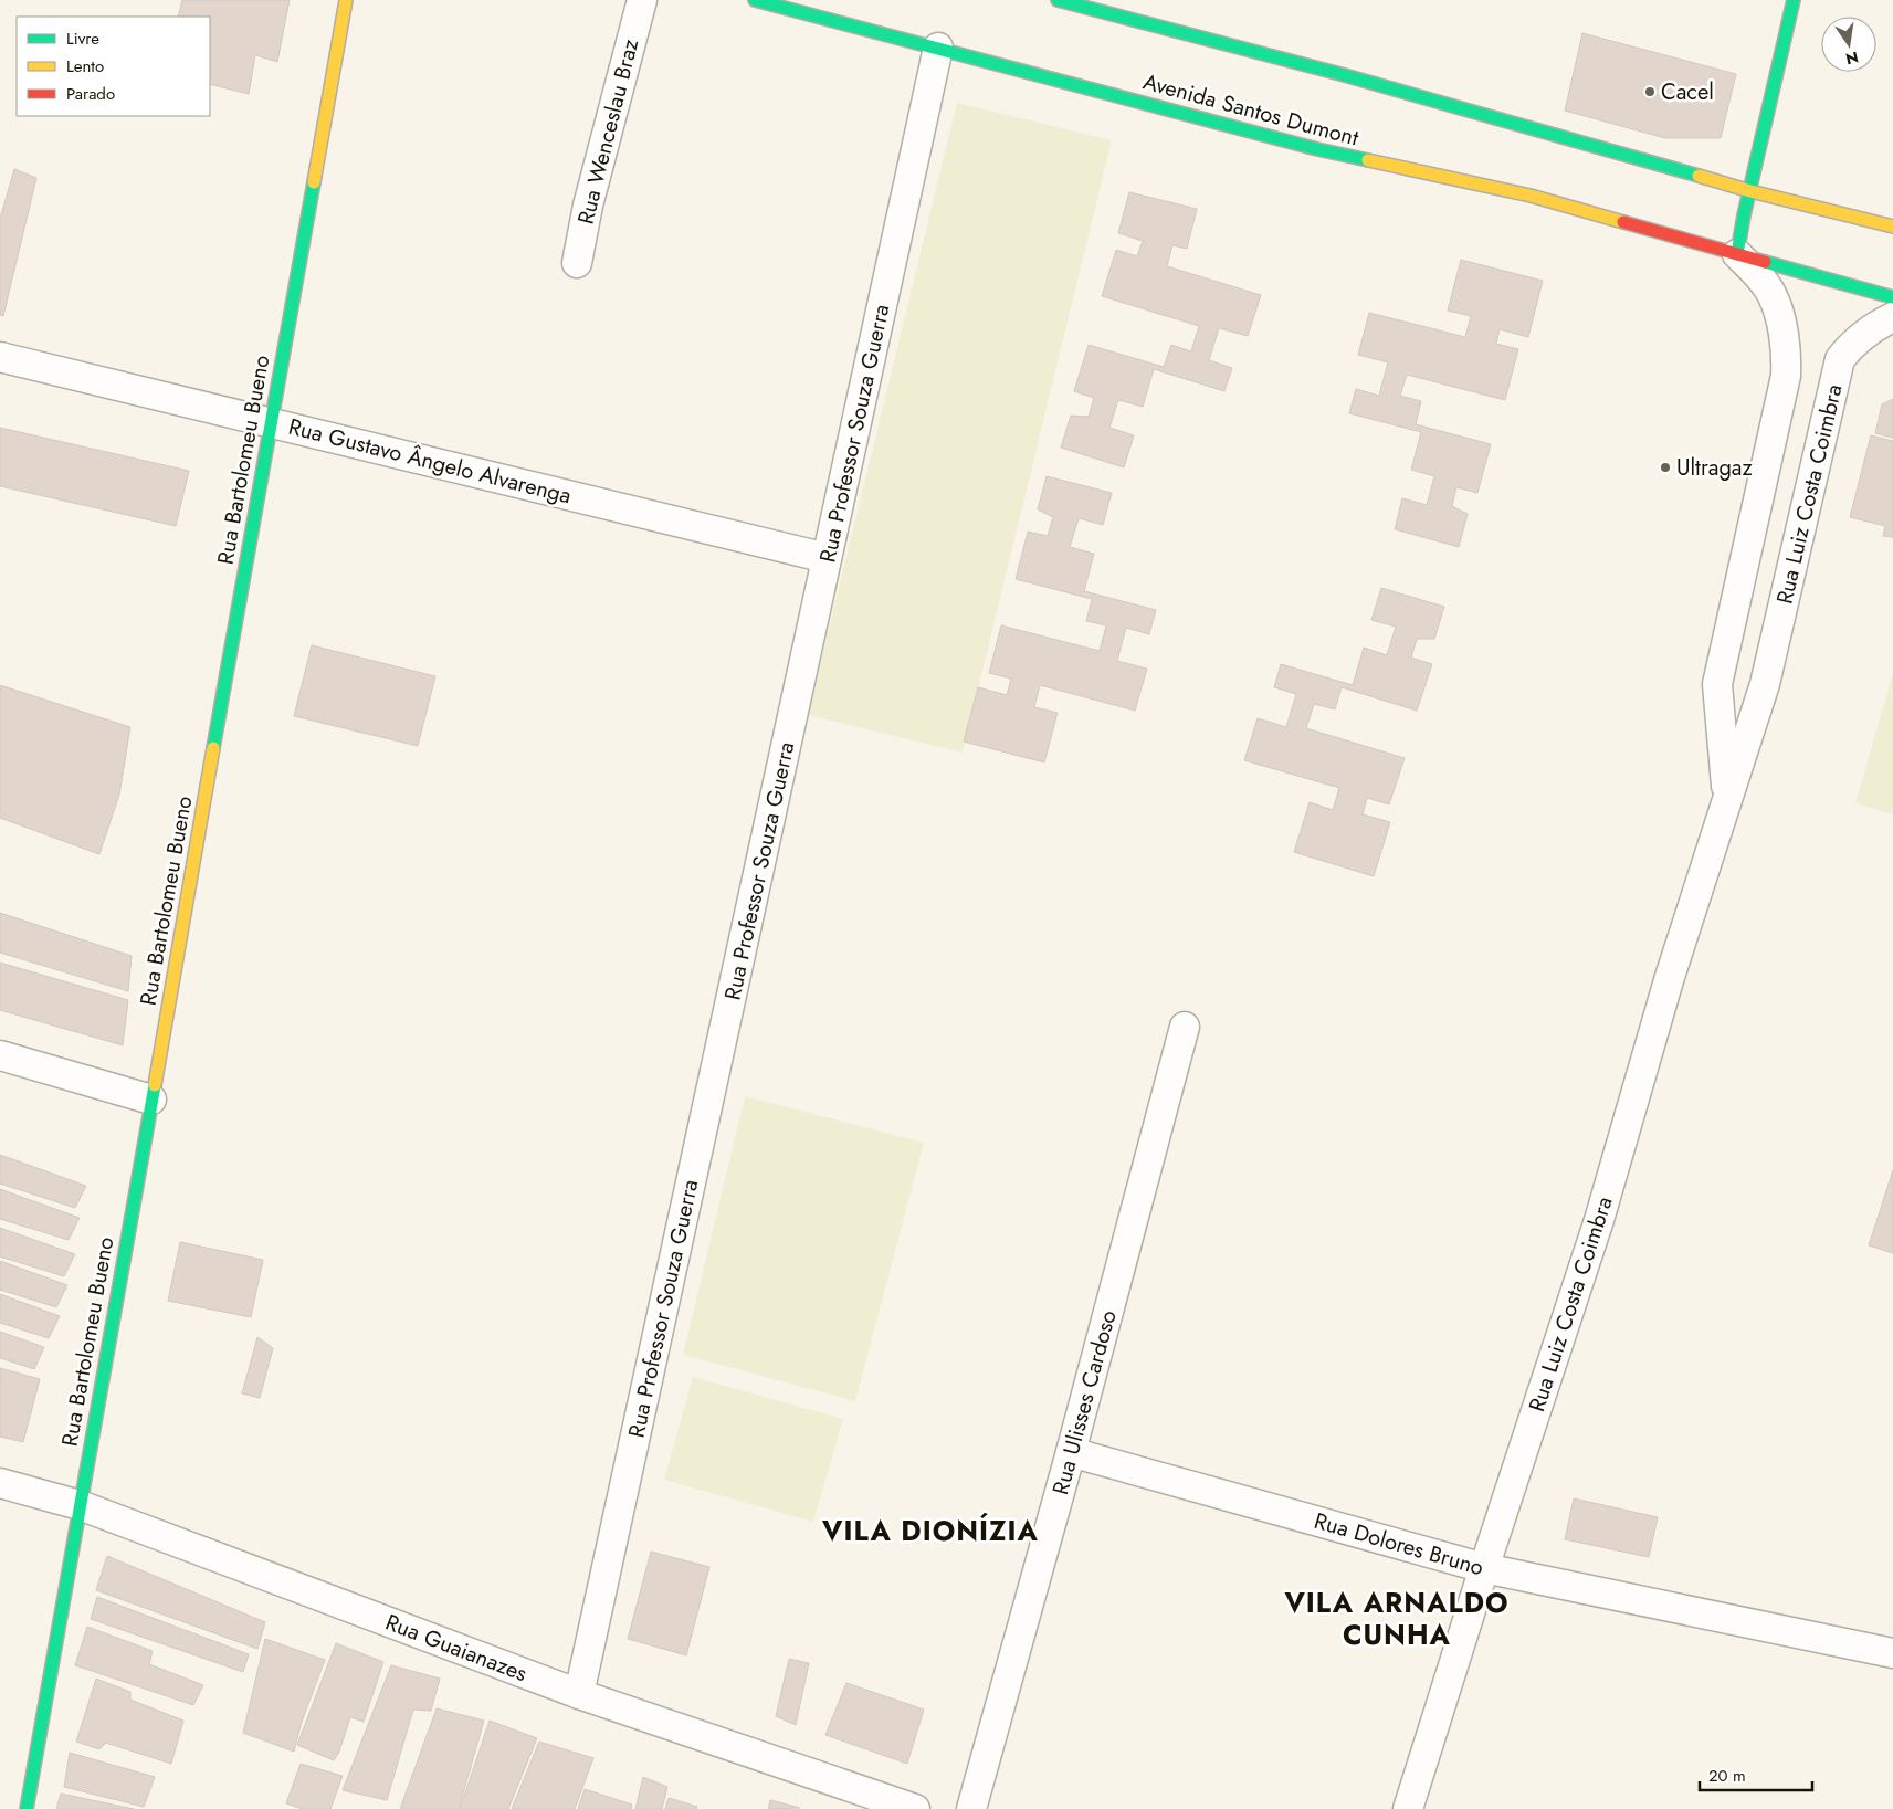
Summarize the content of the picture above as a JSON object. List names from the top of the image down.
{
  "streets": {
    "street": [
      "Avenida Santos Dumont",
      "Rua Wenceslau Braz",
      "Rua Professor Souza Guerra",
      "Rua Bartolomeu Bueno",
      "Rua Gustavo Ângelo Alvarenga",
      "Rua Luiz Costa Coimbra",
      "Rua Ulisses Cardoso",
      "Rua Dolores Bruno",
      "Rua Guaianazes"
    ]
  },
  "crossings": [
    ["Avenida Santos Dumont", "Rua Professor Souza Guerra"],
    ["Avenida Santos Dumont", "Rua Luiz Costa Coimbra"],
    ["Rua Professor Souza Guerra", "Rua Gustavo Ângelo Alvarenga"],
    ["Rua Professor Souza Guerra", "Rua Guaianazes"],
    ["Rua Bartolomeu Bueno", "Rua Gustavo Ângelo Alvarenga"],
    ["Rua Bartolomeu Bueno", "Rua Guaianazes"],
    ["Rua Luiz Costa Coimbra", "Rua Dolores Bruno"],
    ["Rua Ulisses Cardoso", "Rua Dolores Bruno"]
  ],
  "districts": ["VILA DIONÍZIA", "VILA ARNALDO CUNHA"],
  "places": ["Cacel", "Ultragaz"],
  "legend": ["Livre", "Lento", "Parado"],
  "scale_bar": "20 m",
  "north": "bottom"
}
